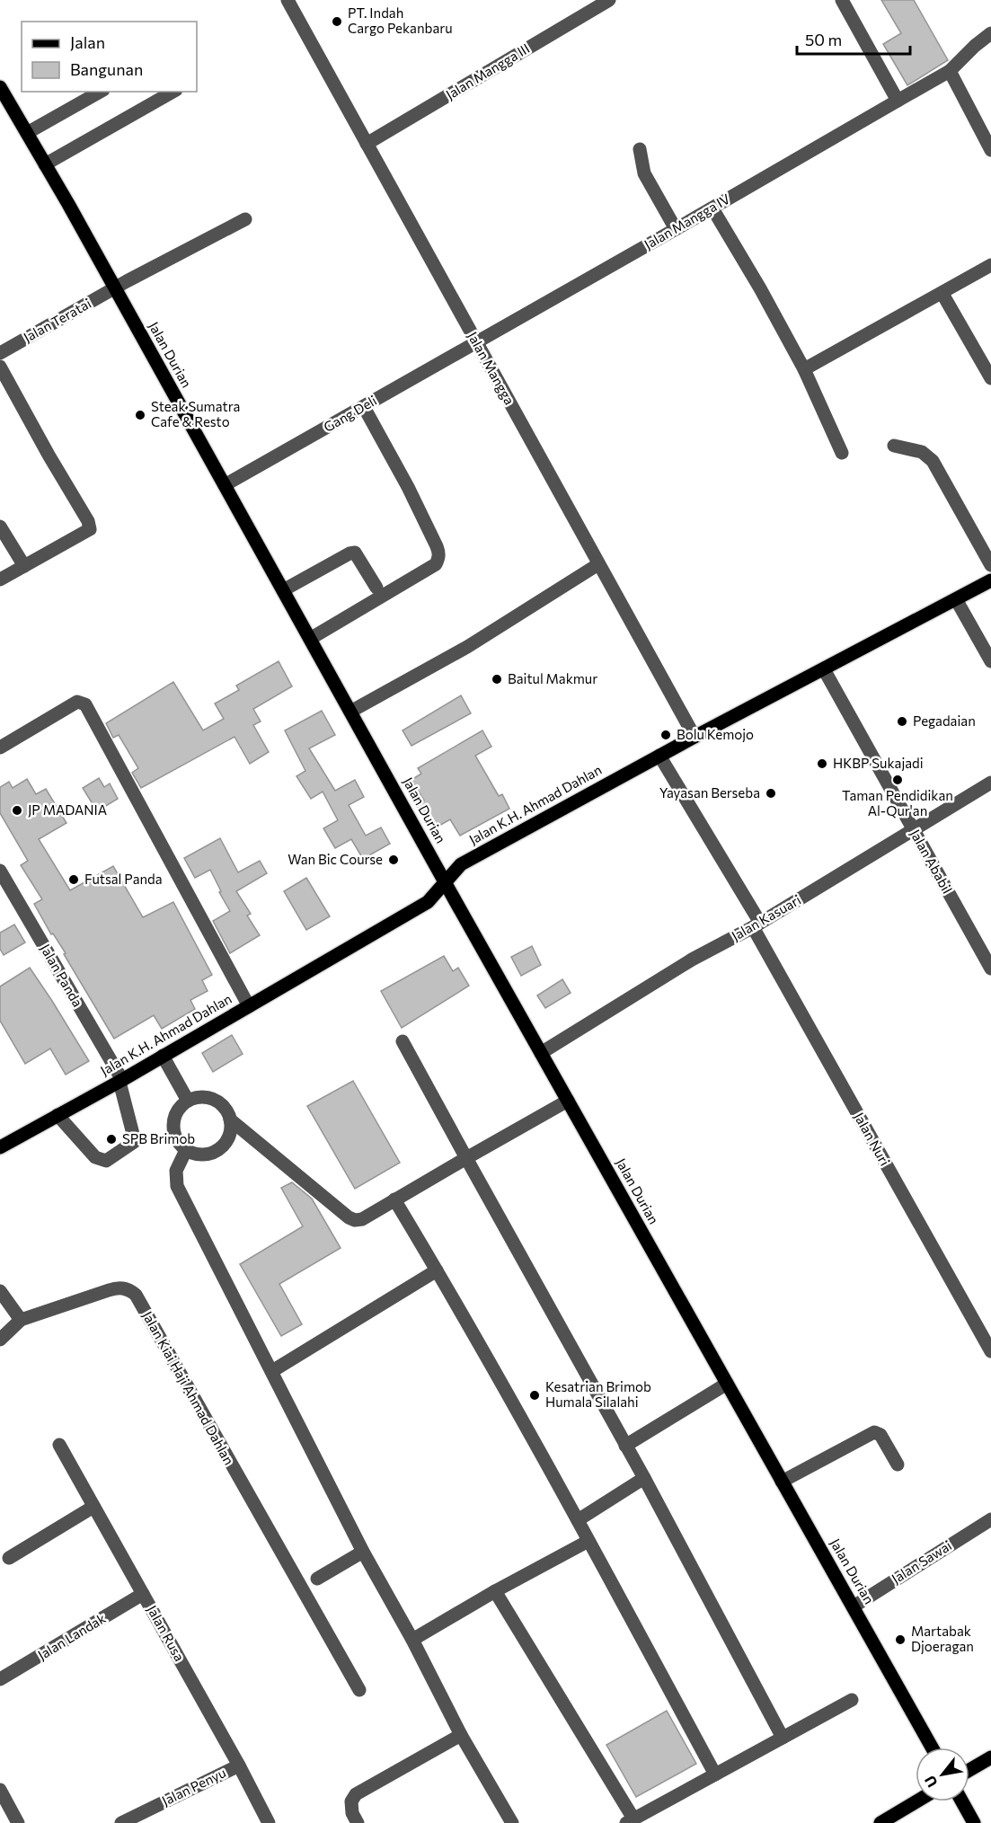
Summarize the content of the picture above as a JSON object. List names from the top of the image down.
{
  "streets": {
    "main road": ["Jalan Durian", "Jalan K.H. Ahmad Dahlan"],
    "street": [
      "Jalan Mangga III",
      "Jalan Mangga IV",
      "Jalan Teratai",
      "Jalan Mangga",
      "Gang Deli",
      "Jalan Ababil",
      "Jalan Kasuari",
      "Jalan Panda",
      "Jalan Nuri",
      "Jalan Kiai Haji Ahmad Dahlan",
      "Jalan Sawai",
      "Jalan Rusa",
      "Jalan Landak",
      "Jalan Penyu"
    ]
  },
  "crossings": [
    ["Jalan Mangga III", "Jalan Mangga"],
    ["Jalan Mangga IV", "Jalan Mangga"],
    ["Jalan Mangga IV", "Gang Deli"],
    ["Jalan Teratai", "Jalan Durian"],
    ["Jalan Durian", "Gang Deli"],
    ["Jalan Durian", "Jalan K.H. Ahmad Dahlan"],
    ["Jalan Durian", "Jalan Kasuari"],
    ["Jalan Durian", "Jalan Sawai"],
    ["Jalan Mangga", "Gang Deli"],
    ["Jalan Mangga", "Jalan K.H. Ahmad Dahlan"],
    ["Jalan K.H. Ahmad Dahlan", "Jalan Ababil"],
    ["Jalan K.H. Ahmad Dahlan", "Jalan Panda"],
    ["Jalan K.H. Ahmad Dahlan", "Jalan Nuri"],
    ["Jalan Ababil", "Jalan Kasuari"],
    ["Jalan Kasuari", "Jalan Nuri"],
    ["Jalan Rusa", "Jalan Landak"],
    ["Jalan Rusa", "Jalan Penyu"]
  ],
  "places": [
    "PT. Indah Cargo Pekanbaru",
    "Steak Sumatra Cafe & Resto",
    "Baitul Makmur",
    "Pegadaian",
    "Bolu Kemojo",
    "HKBP Sukajadi",
    "Taman Pendidikan Al-Qur'an",
    "Yayasan Berseba",
    "JP MADANIA",
    "Wan Bic Course",
    "Futsal Panda",
    "SPB Brimob",
    "Kesatrian Brimob Humala Silalahi",
    "Martabak Djoeragan"
  ],
  "legend": ["Jalan", "Bangunan"],
  "scale_bar": "50 m",
  "north": "bottom left"
}
